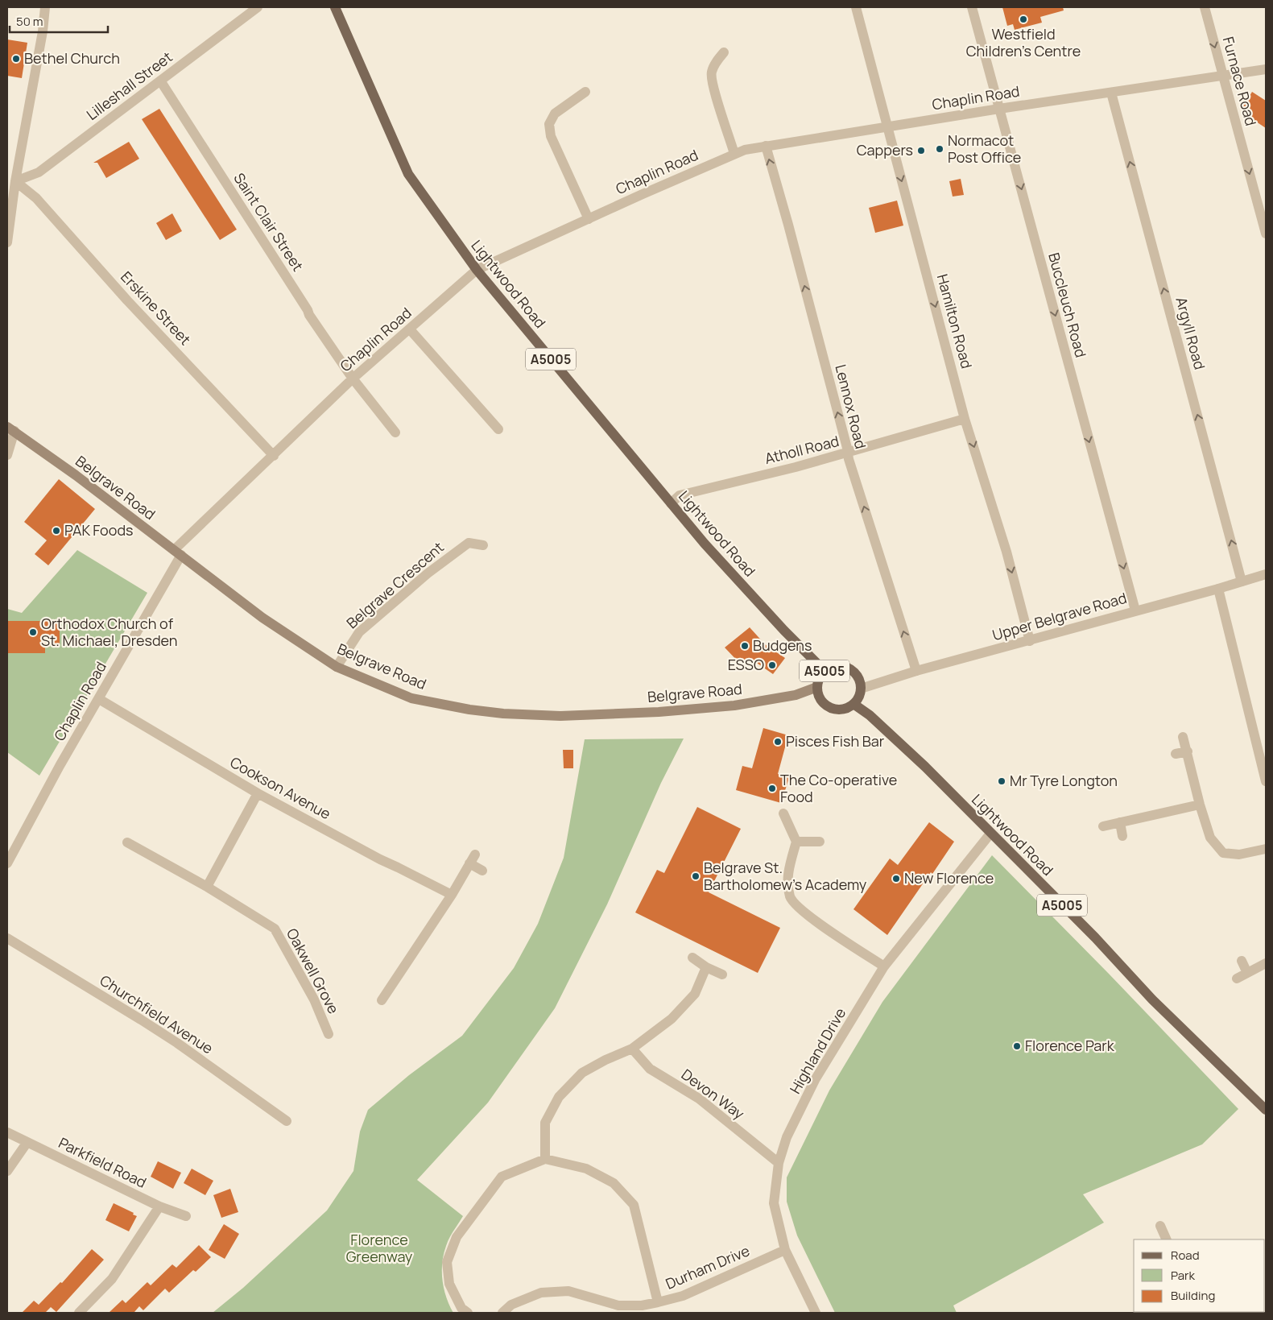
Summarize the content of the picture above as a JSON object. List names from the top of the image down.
{
  "streets": {
    "main road": ["Lightwood Road", "A5005", "Belgrave Road"],
    "street": [
      "Furnace Road",
      "Lilleshall Street",
      "Chaplin Road",
      "Saint Clair Street",
      "Buccleuch Road",
      "Erskine Street",
      "Hamilton Road",
      "Argyll Road",
      "Lennox Road",
      "Atholl Road",
      "Belgrave Crescent",
      "Upper Belgrave Road",
      "Cookson Avenue",
      "Oakwell Grove",
      "Churchfield Avenue",
      "Highland Drive",
      "Devon Way",
      "Parkfield Road",
      "Durham Drive"
    ]
  },
  "crossings": [
    ["Furnace Road", "Chaplin Road"],
    ["Lilleshall Street", "Saint Clair Street"],
    ["Lilleshall Street", "Erskine Street"],
    ["Chaplin Road", "Saint Clair Street"],
    ["Chaplin Road", "Lightwood Road"],
    ["Chaplin Road", "Buccleuch Road"],
    ["Chaplin Road", "Erskine Street"],
    ["Chaplin Road", "Hamilton Road"],
    ["Chaplin Road", "Argyll Road"],
    ["Chaplin Road", "Lennox Road"],
    ["Chaplin Road", "Belgrave Road"],
    ["Chaplin Road", "Cookson Avenue"],
    ["Lightwood Road", "A5005"],
    ["Lightwood Road", "Atholl Road"],
    ["Lightwood Road", "Belgrave Road"],
    ["Lightwood Road", "Upper Belgrave Road"],
    ["Lightwood Road", "Highland Drive"],
    ["Buccleuch Road", "Upper Belgrave Road"],
    ["Hamilton Road", "Atholl Road"],
    ["Hamilton Road", "Upper Belgrave Road"],
    ["Argyll Road", "Upper Belgrave Road"],
    ["A5005", "Belgrave Road"],
    ["A5005", "Upper Belgrave Road"],
    ["Lennox Road", "Atholl Road"],
    ["Lennox Road", "Upper Belgrave Road"],
    ["Belgrave Road", "Belgrave Crescent"],
    ["Belgrave Road", "Upper Belgrave Road"],
    ["Highland Drive", "Devon Way"],
    ["Highland Drive", "Durham Drive"]
  ],
  "one_way": [
    "Furnace Road",
    "Buccleuch Road",
    "Hamilton Road",
    "Argyll Road",
    "Lennox Road"
  ],
  "parks": ["Florence Greenway"],
  "places": [
    "Westfield Children's Centre",
    "Bethel Church",
    "Normacot Post Office",
    "Cappers",
    "PAK Foods",
    "Orthodox Church of St. Michael, Dresden",
    "Budgens",
    "ESSO",
    "Pisces Fish Bar",
    "Mr Tyre Longton",
    "The Co-operative Food",
    "Belgrave St. Bartholomew's Academy",
    "New Florence",
    "Florence Park"
  ],
  "legend": ["Road", "Park", "Building"],
  "scale_bar": "50 m"
}
